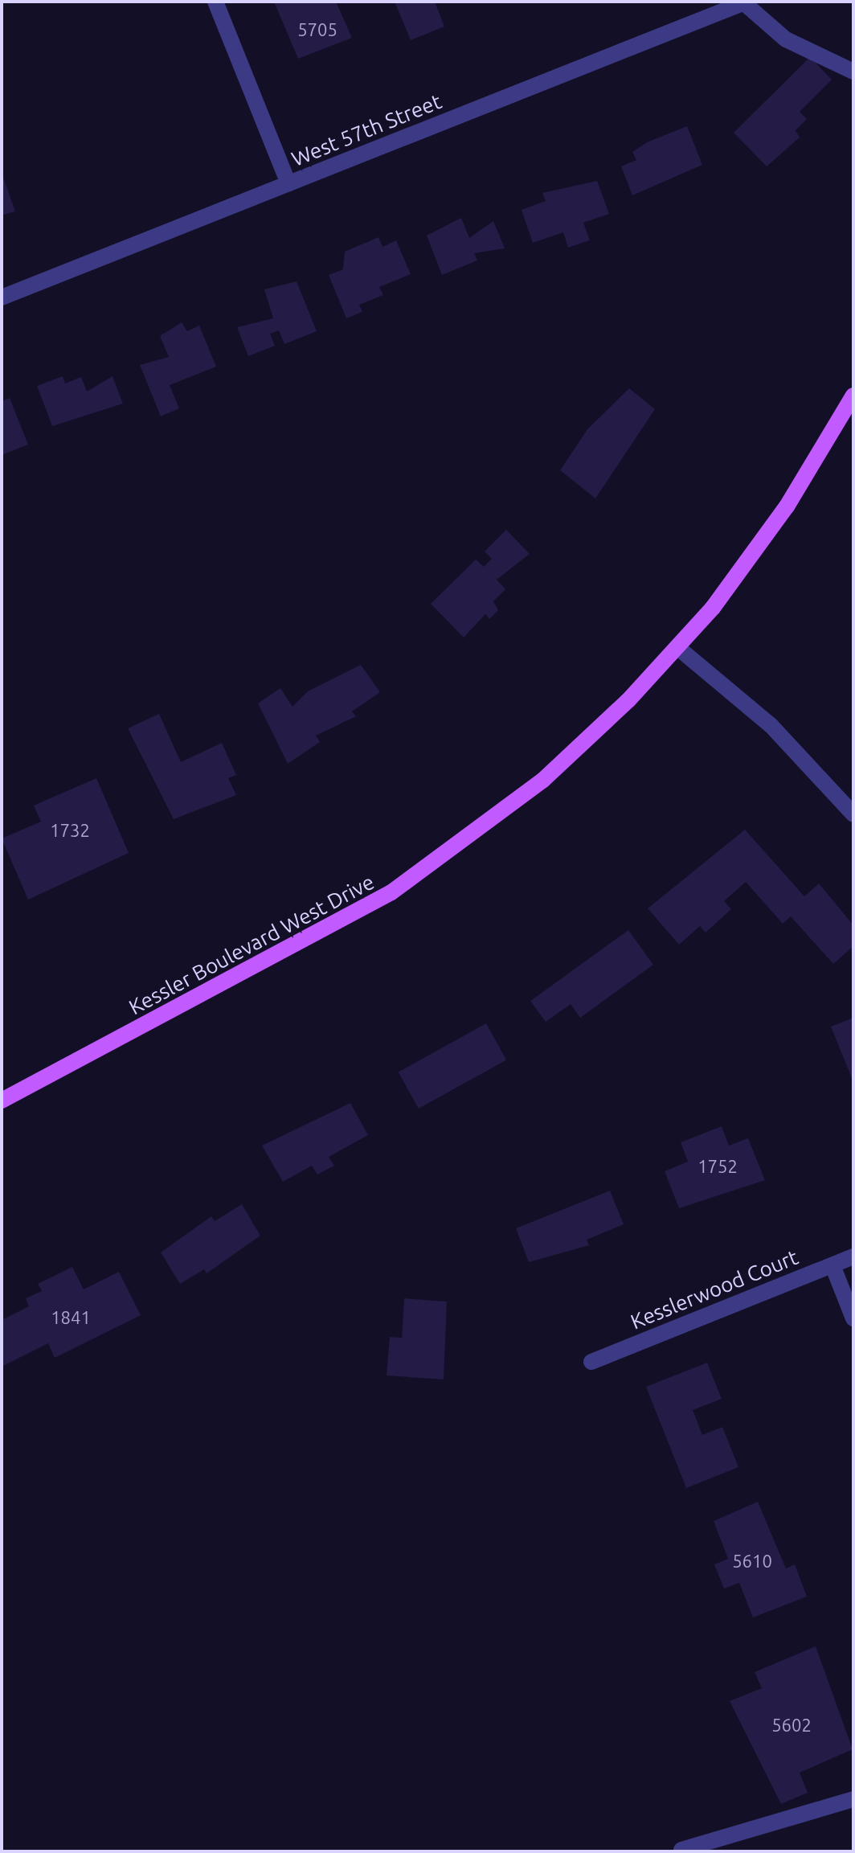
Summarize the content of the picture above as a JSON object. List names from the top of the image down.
{
  "streets": {
    "main road": ["Kessler Boulevard West Drive"],
    "street": ["West 57th Street", "Kesslerwood Court"]
  },
  "house_numbers": [
    "5705",
    "1732",
    "1752",
    "1841",
    "5610",
    "5602"
  ]
}
